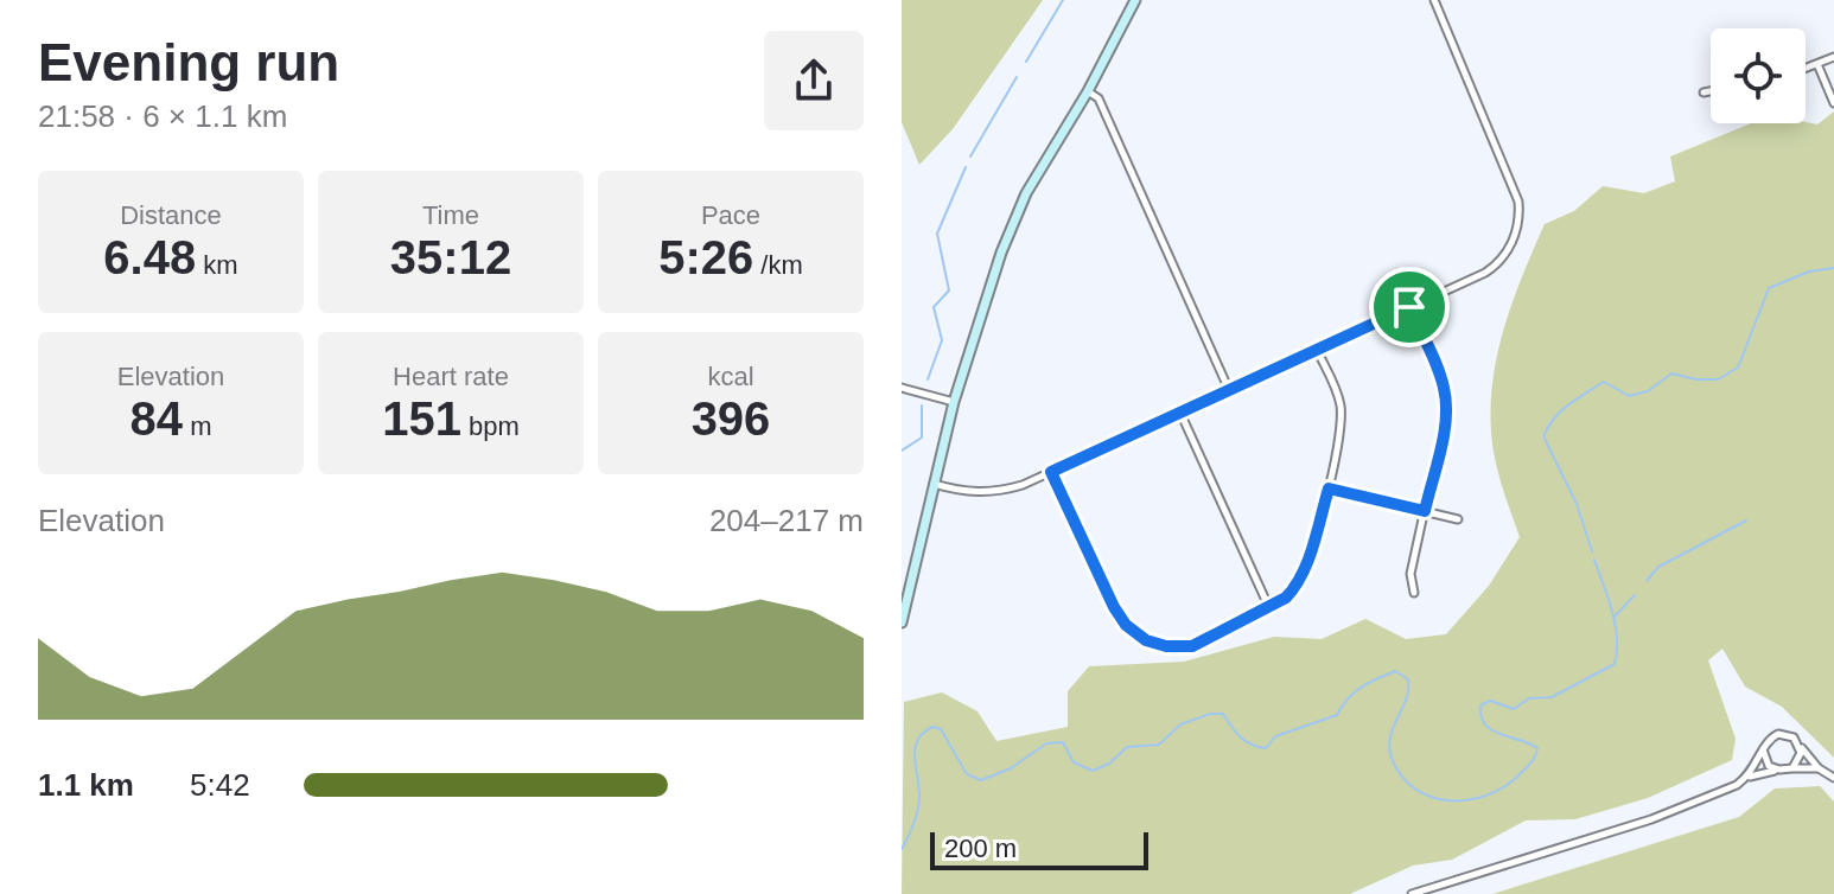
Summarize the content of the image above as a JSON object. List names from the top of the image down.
{
  "scale_bar": "200 m",
  "page": {
    "heading": ["Evening run", "21:58 · 6 × 1.1 km"],
    "stats": [
      ["Distance", "6.48 km"],
      ["Time", "35:12"],
      ["Pace", "5:26 /km"],
      ["Elevation", "84 m"],
      ["Heart rate", "151 bpm"],
      ["kcal", "396"]
    ],
    "chart": ["Elevation", "204–217 m"],
    "list": [
      {
        "name": "1.1 km",
        "note": "5:42"
      }
    ],
    "scale": "200 m"
  }
}
